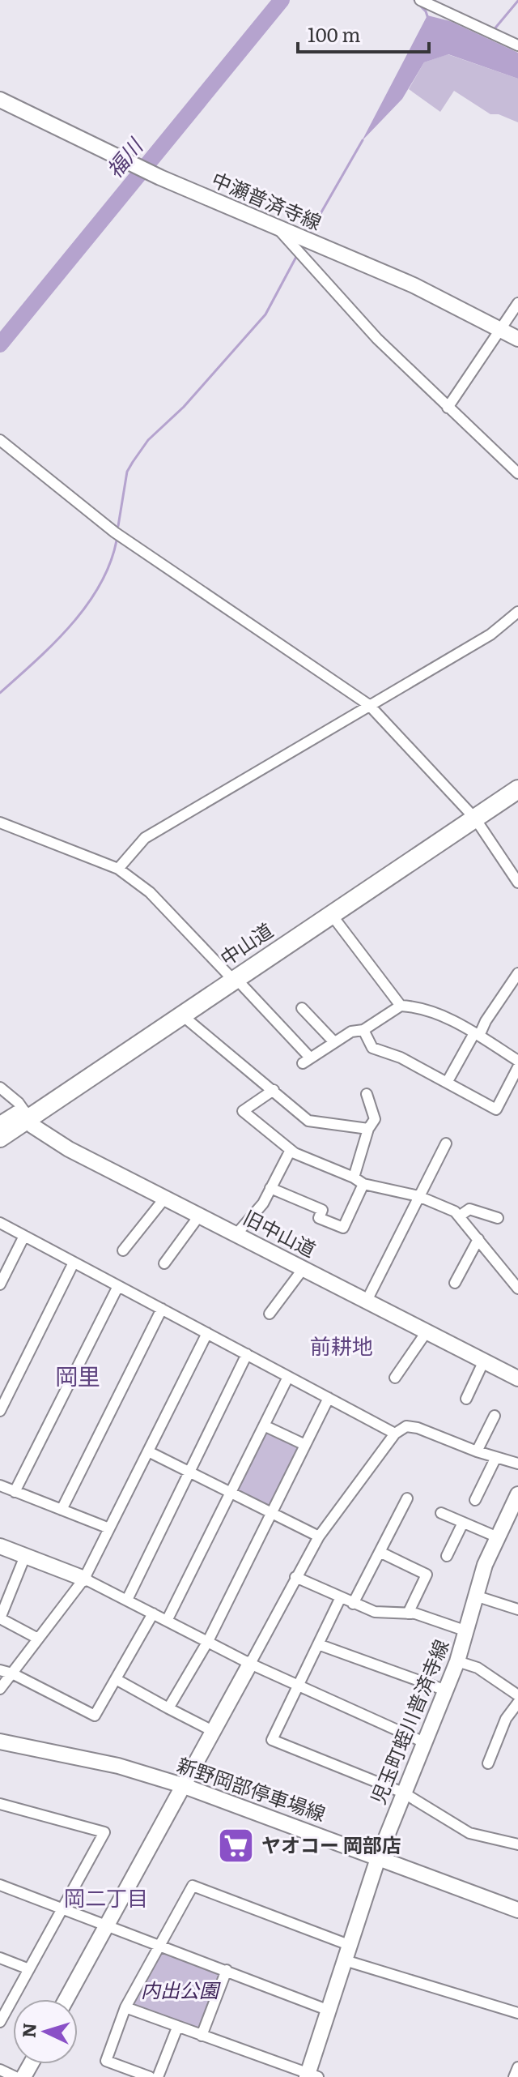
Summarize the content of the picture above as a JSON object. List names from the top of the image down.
{
  "streets": {
    "highway": ["中山道"],
    "main road": [
      "中瀬普済寺線",
      "旧中山道",
      "児玉町蛭川普済寺線",
      "新野岡部停車場線"
    ]
  },
  "crossings": [
    ["中山道", "旧中山道"],
    ["児玉町蛭川普済寺線", "新野岡部停車場線"]
  ],
  "districts": ["前耕地", "岡里", "岡二丁目"],
  "water": ["福川"],
  "parks": ["内出公園"],
  "places": {
    "supermarket": ["ヤオコー 岡部店"]
  },
  "scale_bar": "100 m",
  "north": "left"
}
